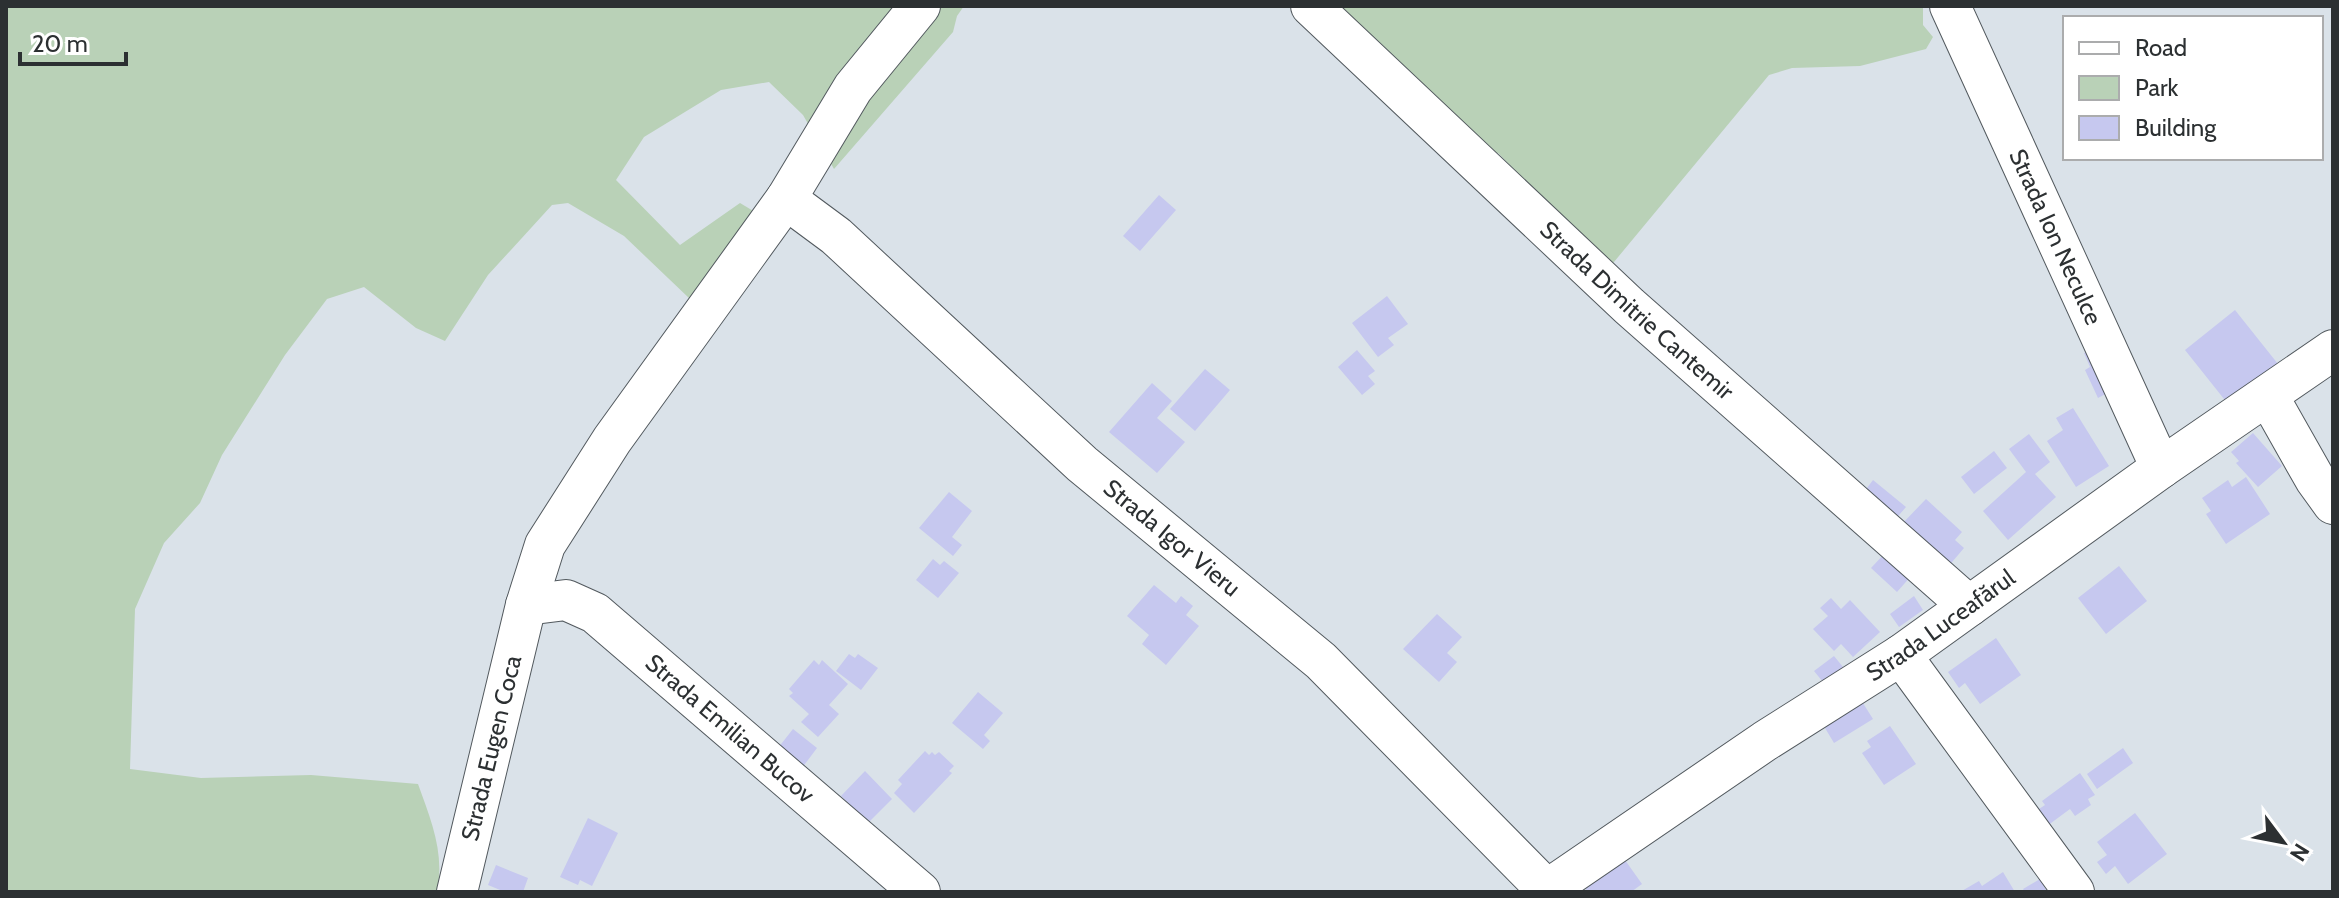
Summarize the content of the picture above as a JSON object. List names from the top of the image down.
{
  "streets": {
    "street": [
      "Strada Ion Neculce",
      "Strada Dimitrie Cantemir",
      "Strada Igor Vieru",
      "Strada Luceafărul",
      "Strada Emilian Bucov",
      "Strada Eugen Coca"
    ]
  },
  "crossings": [
    ["Strada Ion Neculce", "Strada Luceafărul"],
    ["Strada Dimitrie Cantemir", "Strada Luceafărul"],
    ["Strada Igor Vieru", "Strada Luceafărul"],
    ["Strada Igor Vieru", "Strada Eugen Coca"],
    ["Strada Emilian Bucov", "Strada Eugen Coca"]
  ],
  "legend": ["Road", "Park", "Building"],
  "scale_bar": "20 m",
  "north": "bottom right"
}
